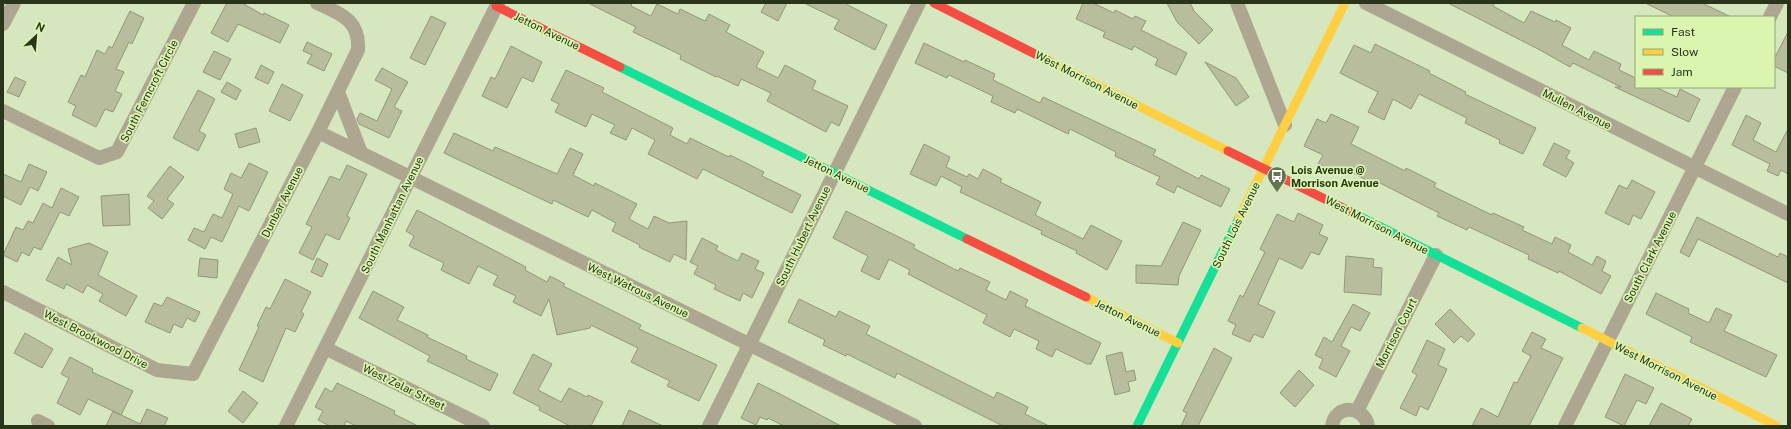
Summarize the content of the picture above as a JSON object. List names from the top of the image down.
{
  "streets": {
    "street": [
      "Jetton Avenue",
      "West Morrison Avenue",
      "South Ferncroft Circle",
      "Mullen Avenue",
      "Dunbar Avenue",
      "South Manhattan Avenue",
      "South Lois Avenue",
      "South Hubert Avenue",
      "South Clark Avenue",
      "West Watrous Avenue",
      "Morrison Court",
      "West Brookwood Drive",
      "West Zelar Street"
    ]
  },
  "crossings": [
    ["Jetton Avenue", "South Manhattan Avenue"],
    ["Jetton Avenue", "South Lois Avenue"],
    ["Jetton Avenue", "South Hubert Avenue"],
    ["West Morrison Avenue", "South Lois Avenue"],
    ["West Morrison Avenue", "South Clark Avenue"],
    ["West Morrison Avenue", "Morrison Court"],
    ["Mullen Avenue", "South Clark Avenue"],
    ["Dunbar Avenue", "West Watrous Avenue"],
    ["Dunbar Avenue", "West Brookwood Drive"],
    ["South Manhattan Avenue", "West Watrous Avenue"],
    ["South Manhattan Avenue", "West Zelar Street"],
    ["South Hubert Avenue", "West Watrous Avenue"]
  ],
  "places": {
    "bus stop": ["Lois Avenue @ Morrison Avenue"]
  },
  "legend": ["Fast", "Slow", "Jam"],
  "north": "top right"
}
